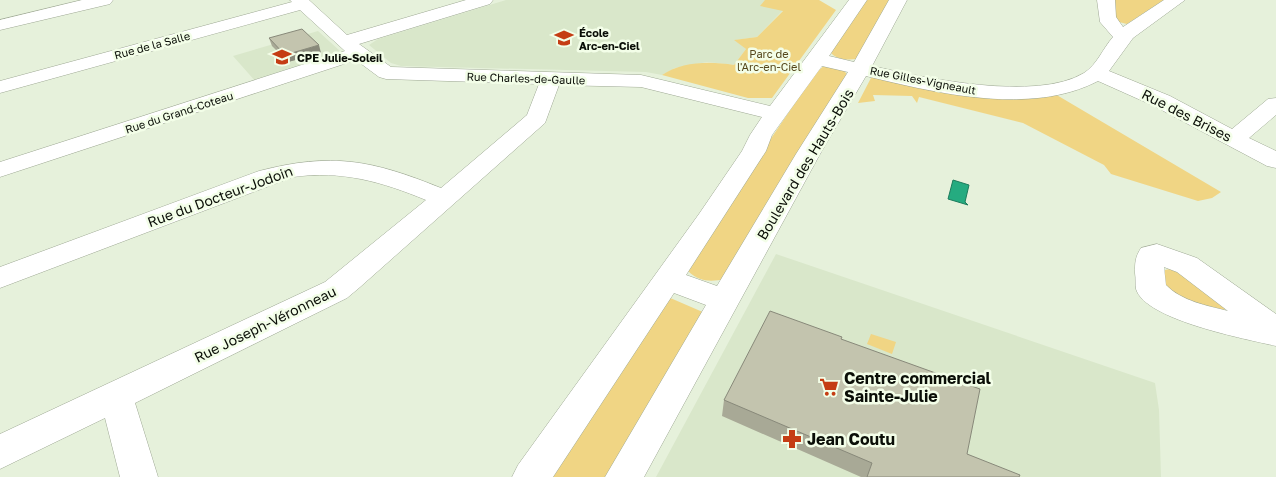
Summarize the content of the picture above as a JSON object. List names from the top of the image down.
{
  "streets": {
    "street": [
      "Rue de la Salle",
      "Rue Charles-de-Gaulle",
      "Rue Gilles-Vigneault",
      "Rue du Grand-Coteau",
      "Rue des Brises",
      "Boulevard des Hauts-Bois",
      "Rue du Docteur-Jodoin",
      "Rue Joseph-Véronneau"
    ]
  },
  "crossings": [
    ["Rue de la Salle", "Rue Charles-de-Gaulle"],
    ["Rue Charles-de-Gaulle", "Rue du Grand-Coteau"],
    ["Rue Charles-de-Gaulle", "Rue Joseph-Véronneau"],
    ["Rue Gilles-Vigneault", "Rue des Brises"],
    ["Rue Gilles-Vigneault", "Boulevard des Hauts-Bois"],
    ["Rue du Docteur-Jodoin", "Rue Joseph-Véronneau"]
  ],
  "parks": ["Parc de l'Arc-en-Ciel"],
  "places": {
    "school or university": ["École Arc-en-Ciel", "CPE Julie-Soleil"],
    "supermarket": ["Centre commercial Sainte-Julie"],
    "pharmacy": ["Jean Coutu"]
  }
}
